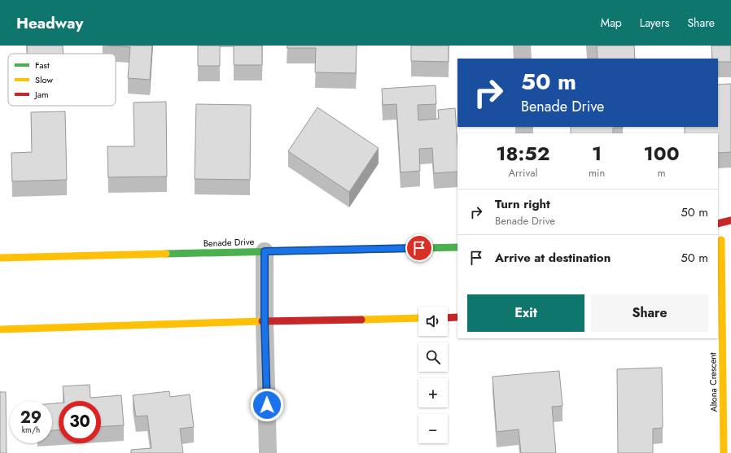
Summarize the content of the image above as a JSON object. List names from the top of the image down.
{
  "streets": {
    "street": ["Benade Drive", "Altona Crescent"]
  },
  "legend": ["Fast", "Slow", "Jam"],
  "page": {
    "header": "Headway",
    "nav": ["Map", "Layers", "Share"],
    "turn": ["50 m", "Benade Drive"],
    "eta": [
      "18:52",
      "Arrival",
      "1",
      "min",
      "100",
      "m"
    ],
    "list": [
      {
        "name": "Turn right",
        "note": "Benade Drive",
        "value": "50 m"
      },
      {
        "name": "Arrive at destination",
        "value": "50 m"
      }
    ],
    "buttons": ["Exit", "Share"],
    "map_buttons": ["+", "−"],
    "speed": "29 km/h",
    "limit": "30"
  }
}
